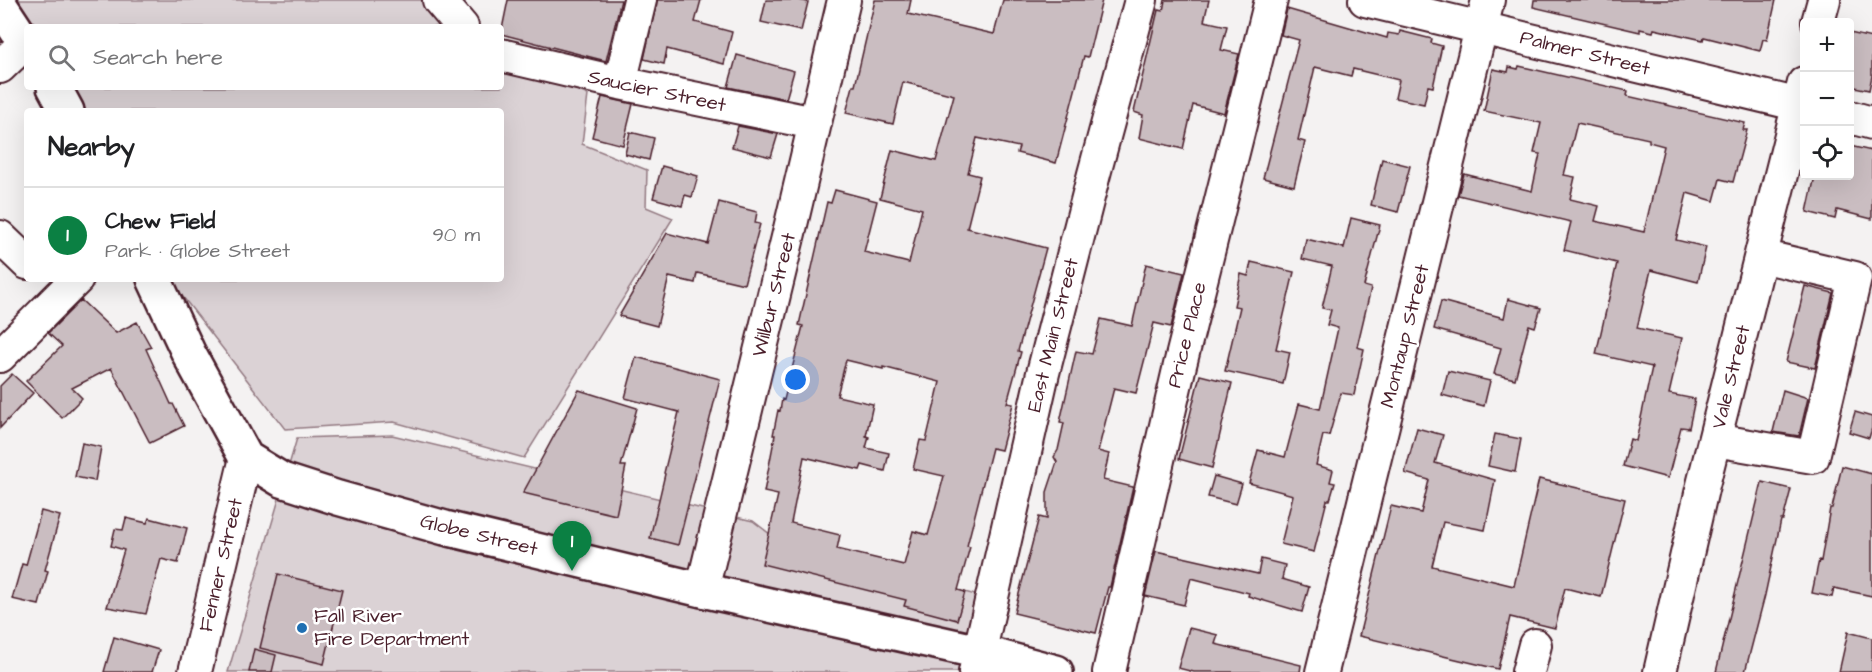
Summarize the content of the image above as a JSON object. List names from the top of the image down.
{
  "streets": {
    "main road": ["Globe Street"],
    "street": [
      "Palmer Street",
      "Saucier Street",
      "Wilbur Street",
      "East Main Street",
      "Price Place",
      "Montaup Street",
      "Vale Street",
      "Fenner Street"
    ]
  },
  "crossings": [
    ["Palmer Street", "Montaup Street"],
    ["Saucier Street", "Wilbur Street"],
    ["Wilbur Street", "Globe Street"],
    ["East Main Street", "Globe Street"],
    ["Globe Street", "Fenner Street"]
  ],
  "places": ["Fall River Fire Department"],
  "page": {
    "map_buttons": ["+", "−"],
    "search": "Search here",
    "heading": "Nearby",
    "list": [
      {
        "mark": "1",
        "name": "Chew Field",
        "note": "Park · Globe Street",
        "value": "90 m"
      }
    ],
    "pins": "1"
  }
}
